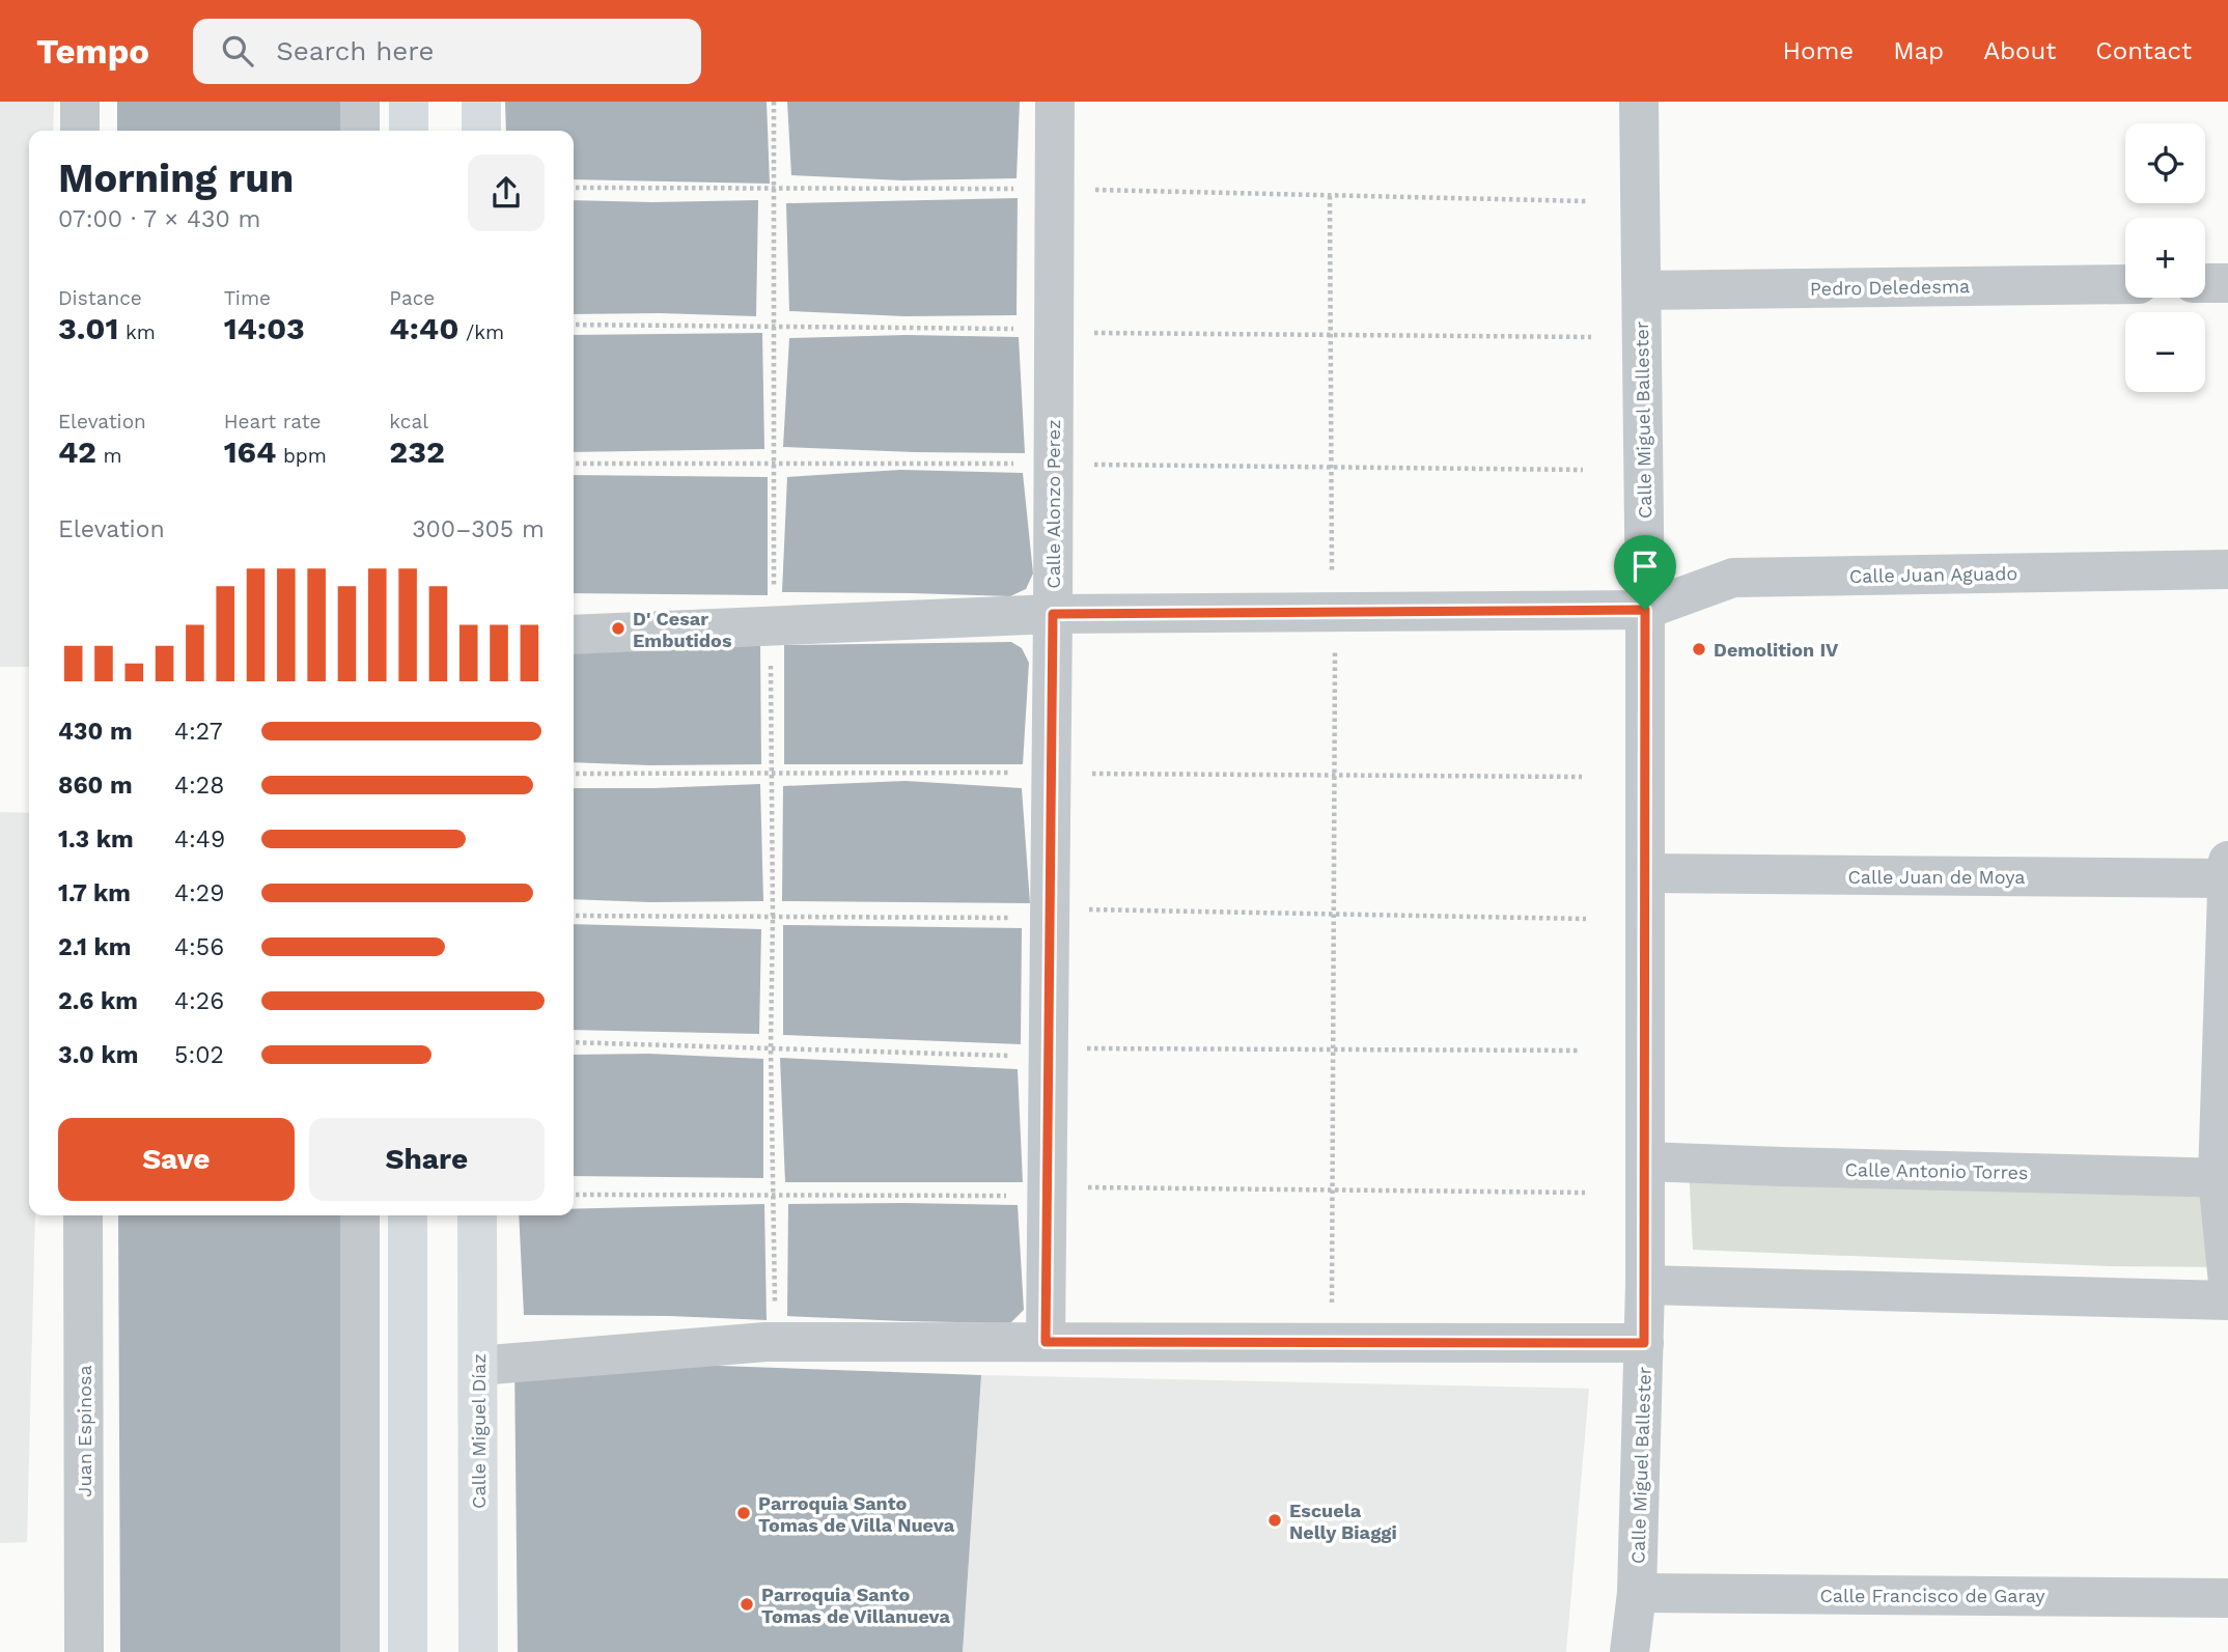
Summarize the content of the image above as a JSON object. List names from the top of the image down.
{
  "streets": {
    "street": [
      "Pedro Deledesma",
      "Calle Miguel Ballester",
      "Calle Alonzo Perez",
      "Calle Juan Aguado",
      "Calle Juan de Moya",
      "Calle Antonio Torres",
      "Juan Espinosa",
      "Calle Miguel Díaz",
      "Calle Francisco de Garay"
    ]
  },
  "crossings": [
    ["Pedro Deledesma", "Calle Miguel Ballester"],
    ["Calle Miguel Ballester", "Calle Juan Aguado"],
    ["Calle Miguel Ballester", "Calle Juan de Moya"],
    ["Calle Miguel Ballester", "Calle Antonio Torres"],
    ["Calle Miguel Ballester", "Calle Francisco de Garay"],
    ["Calle Alonzo Perez", "Calle Juan Aguado"]
  ],
  "places": [
    "D' Cesar Embutidos",
    "Demolition IV",
    "Parroquia Santo Tomas de Villa Nueva",
    "Escuela Nelly Biaggi",
    "Parroquia Santo Tomas de Villanueva"
  ],
  "page": {
    "header": "Tempo",
    "search": "Search here",
    "nav": [
      "Home",
      "Map",
      "About",
      "Contact"
    ],
    "map_buttons": ["+", "−"],
    "heading": ["Morning run", "07:00 · 7 × 430 m"],
    "stats": [
      ["Distance", "3.01 km"],
      ["Time", "14:03"],
      ["Pace", "4:40 /km"],
      ["Elevation", "42 m"],
      ["Heart rate", "164 bpm"],
      ["kcal", "232"]
    ],
    "chart": ["Elevation", "300–305 m"],
    "list": [
      {
        "name": "430 m",
        "note": "4:27"
      },
      {
        "name": "860 m",
        "note": "4:28"
      },
      {
        "name": "1.3 km",
        "note": "4:49"
      },
      {
        "name": "1.7 km",
        "note": "4:29"
      },
      {
        "name": "2.1 km",
        "note": "4:56"
      },
      {
        "name": "2.6 km",
        "note": "4:26"
      },
      {
        "name": "3.0 km",
        "note": "5:02"
      }
    ],
    "buttons": ["Save", "Share"]
  }
}
